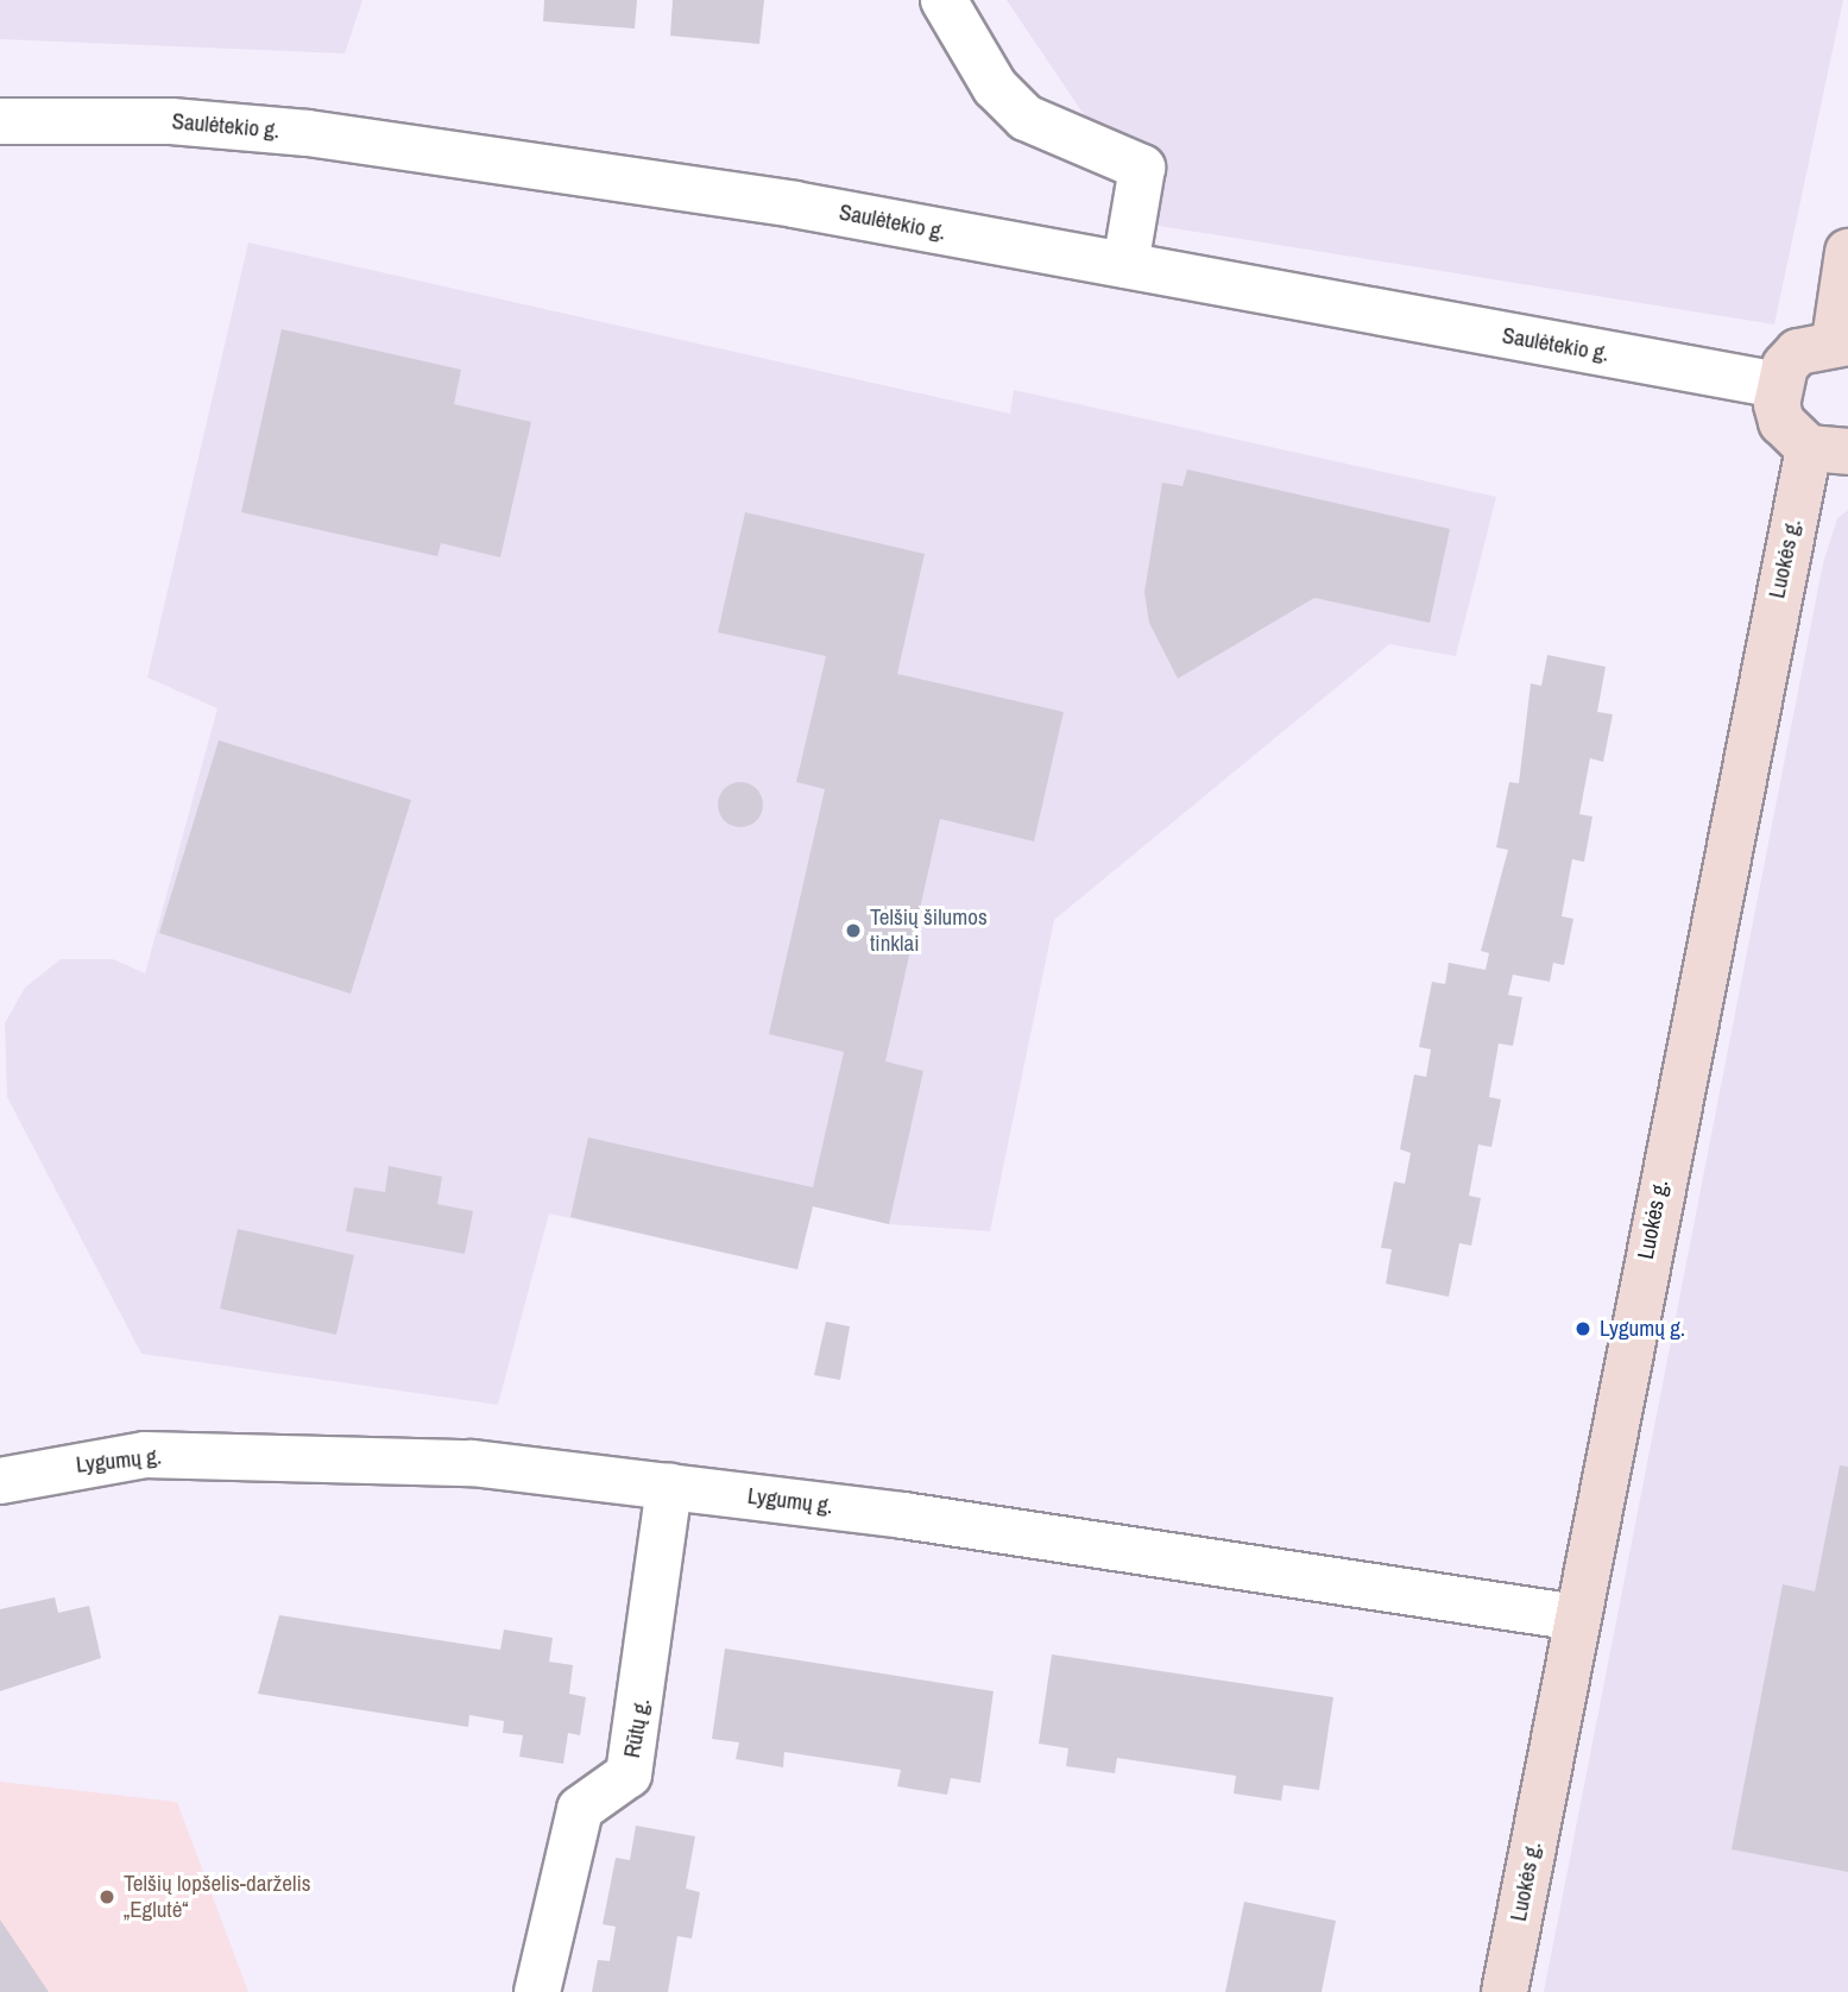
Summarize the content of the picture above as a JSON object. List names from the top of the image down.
{
  "streets": {
    "main road": ["Luokės g."],
    "street": ["Saulėtekio g.", "Lygumų g.", "Rūtų g."]
  },
  "crossings": [
    ["Saulėtekio g.", "Luokės g."],
    ["Luokės g.", "Lygumų g."],
    ["Lygumų g.", "Rūtų g."]
  ],
  "places": ["Telšių šilumos tinklai", "Lygumų g.", "Telšių lopšelis-darželis „Eglutė“"]
}
